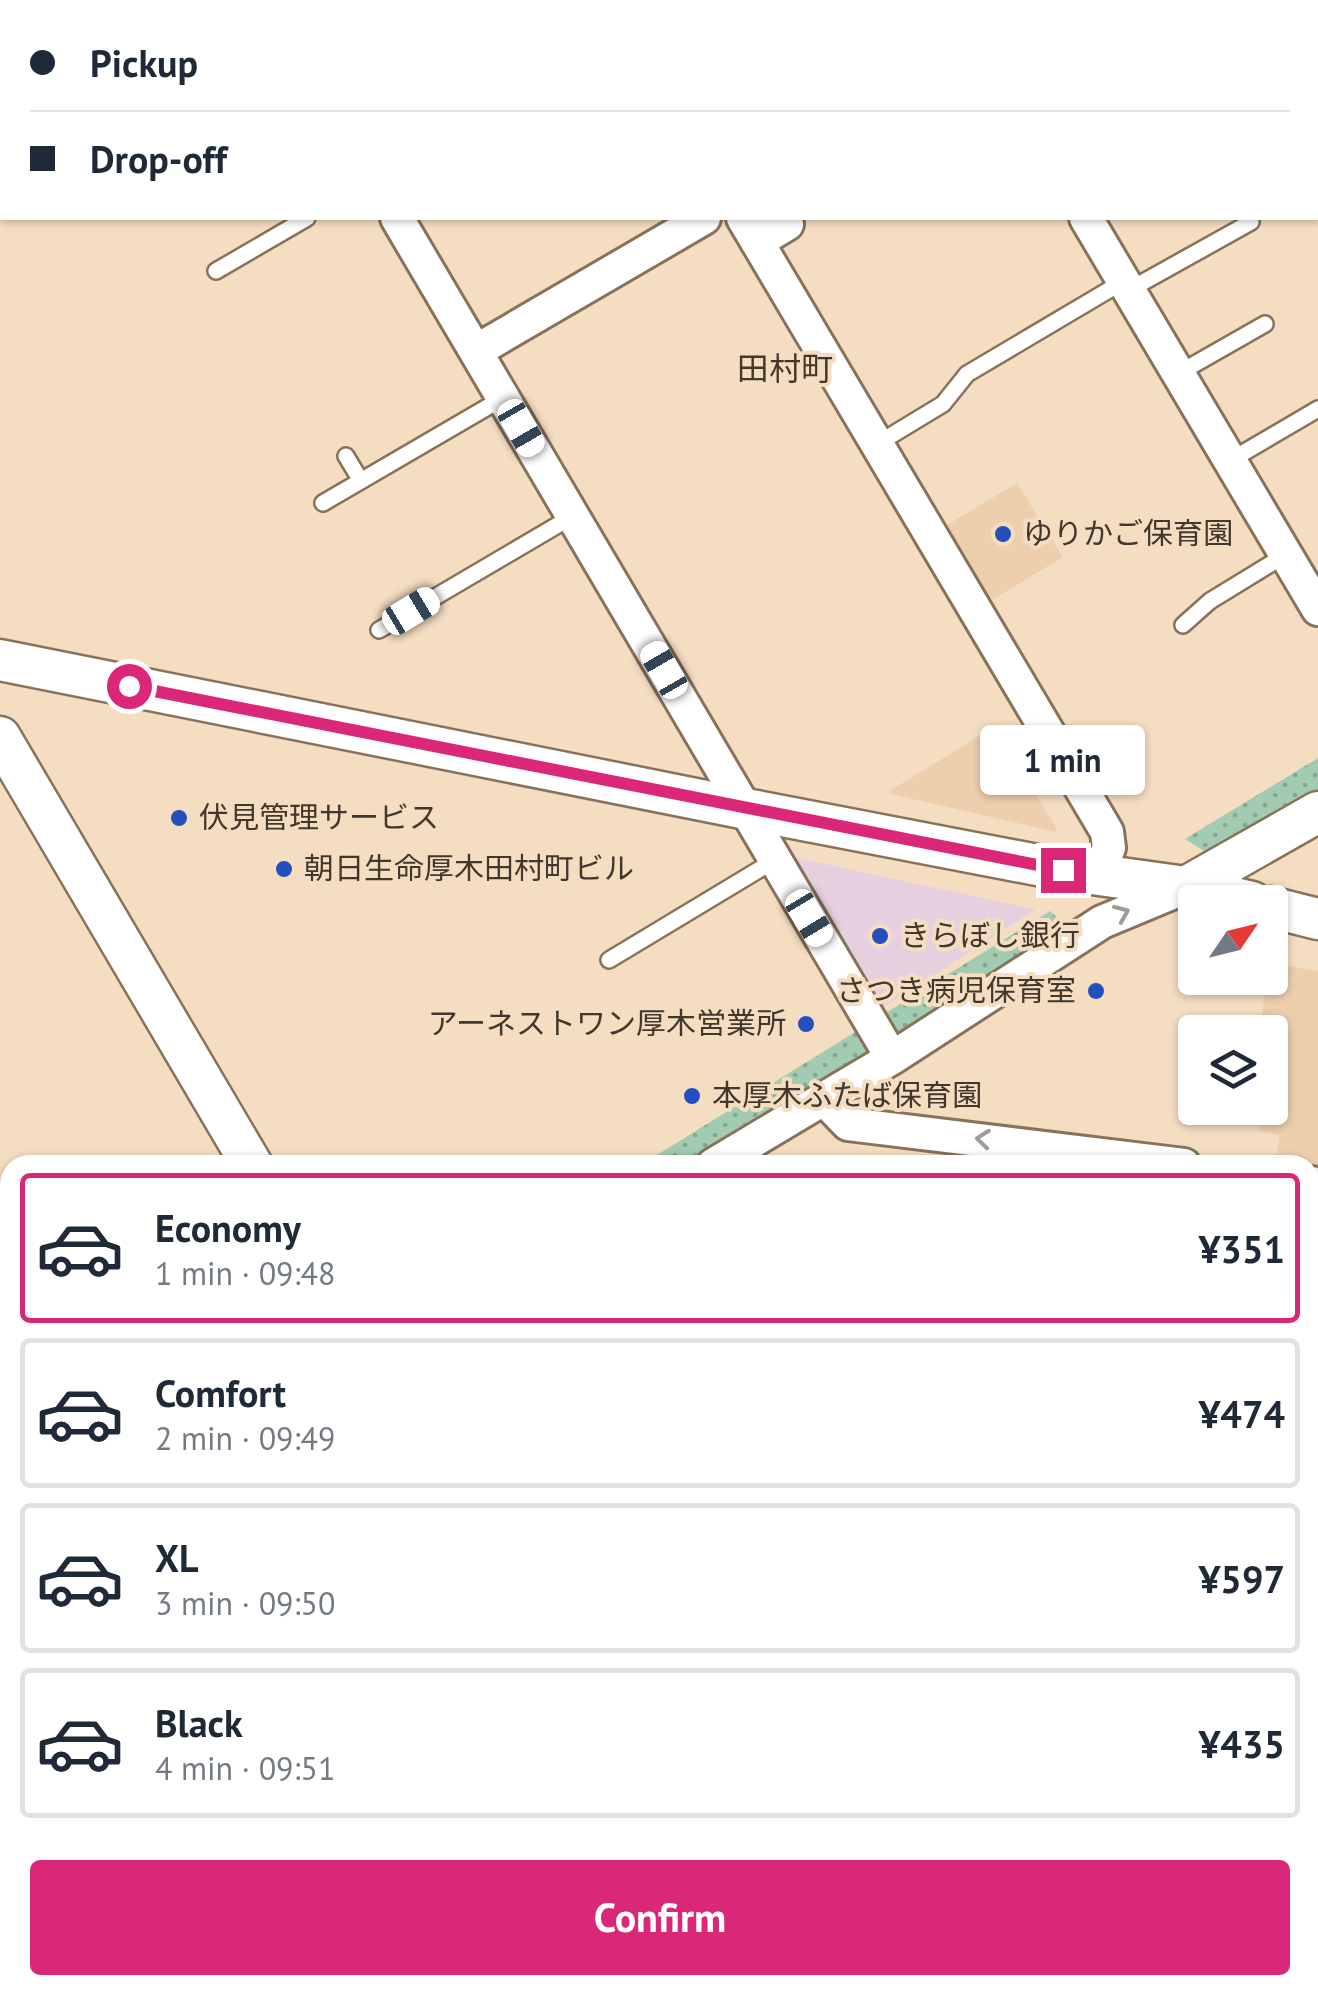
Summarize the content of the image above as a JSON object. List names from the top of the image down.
{
  "districts": ["田村町"],
  "places": [
    "ゆりかご保育園",
    "伏見管理サービス",
    "朝日生命厚木田村町ビル",
    "きらぼし銀行",
    "さつき病児保育室",
    "アーネストワン厚木営業所",
    "本厚木ふたば保育園"
  ],
  "north": "top right",
  "page": {
    "banner": ["Pickup", "Drop-off"],
    "bubble": "1 min",
    "list": [
      {
        "name": "Economy",
        "note": "1 min · 09:48",
        "value": "¥351"
      },
      {
        "name": "Comfort",
        "note": "2 min · 09:49",
        "value": "¥474"
      },
      {
        "name": "XL",
        "note": "3 min · 09:50",
        "value": "¥597"
      },
      {
        "name": "Black",
        "note": "4 min · 09:51",
        "value": "¥435"
      }
    ],
    "buttons": "Confirm"
  }
}
